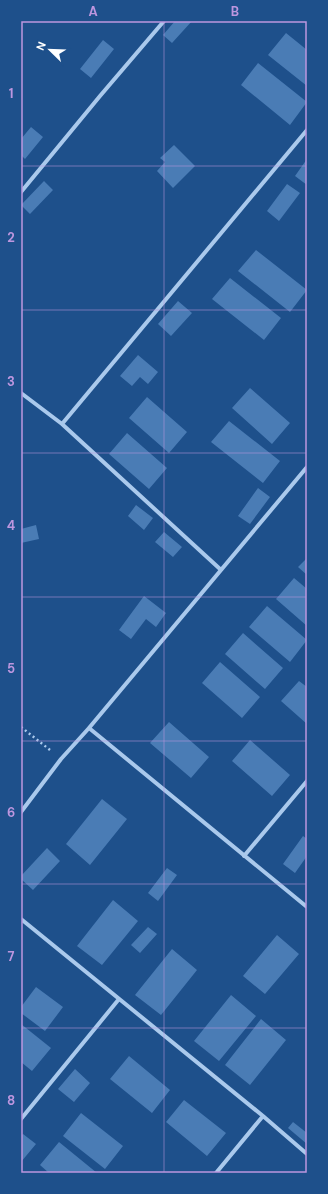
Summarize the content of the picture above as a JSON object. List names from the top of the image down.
{
  "north": "top left",
  "grid": {
    "columns": ["A", "B"],
    "rows": [
      "1",
      "2",
      "3",
      "4",
      "5",
      "6",
      "7",
      "8"
    ]
  }
}
